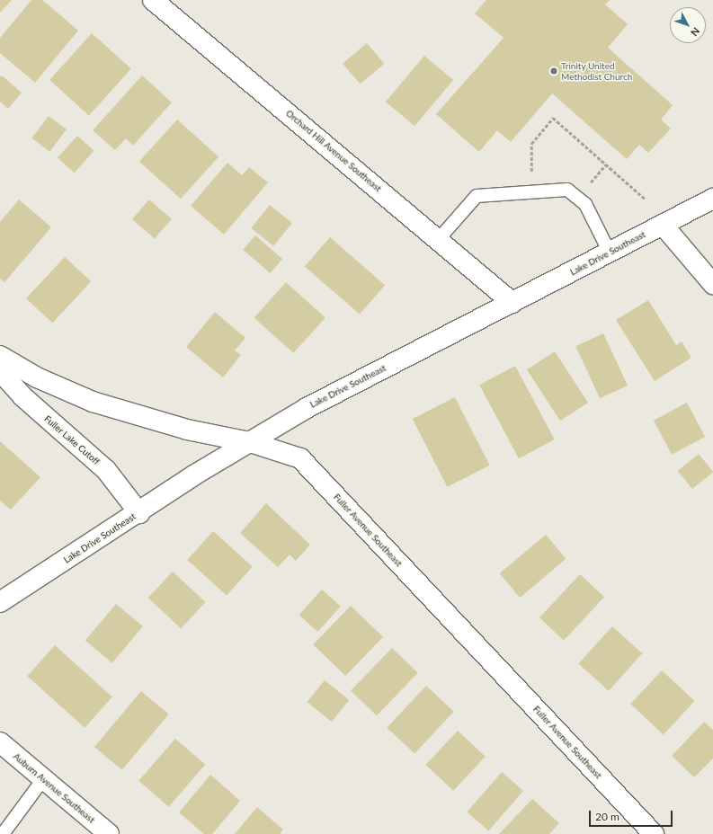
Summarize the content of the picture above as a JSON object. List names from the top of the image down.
{
  "streets": {
    "main road": [
      "Orchard Hill Avenue Southeast",
      "Lake Drive Southeast",
      "Fuller Lake Cutoff",
      "Fuller Avenue Southeast",
      "Auburn Avenue Southeast"
    ]
  },
  "crossings": [
    ["Orchard Hill Avenue Southeast", "Lake Drive Southeast"],
    ["Lake Drive Southeast", "Fuller Lake Cutoff"],
    ["Lake Drive Southeast", "Fuller Avenue Southeast"]
  ],
  "places": ["Trinity United Methodist Church"],
  "scale_bar": "20 m",
  "north": "bottom right"
}
